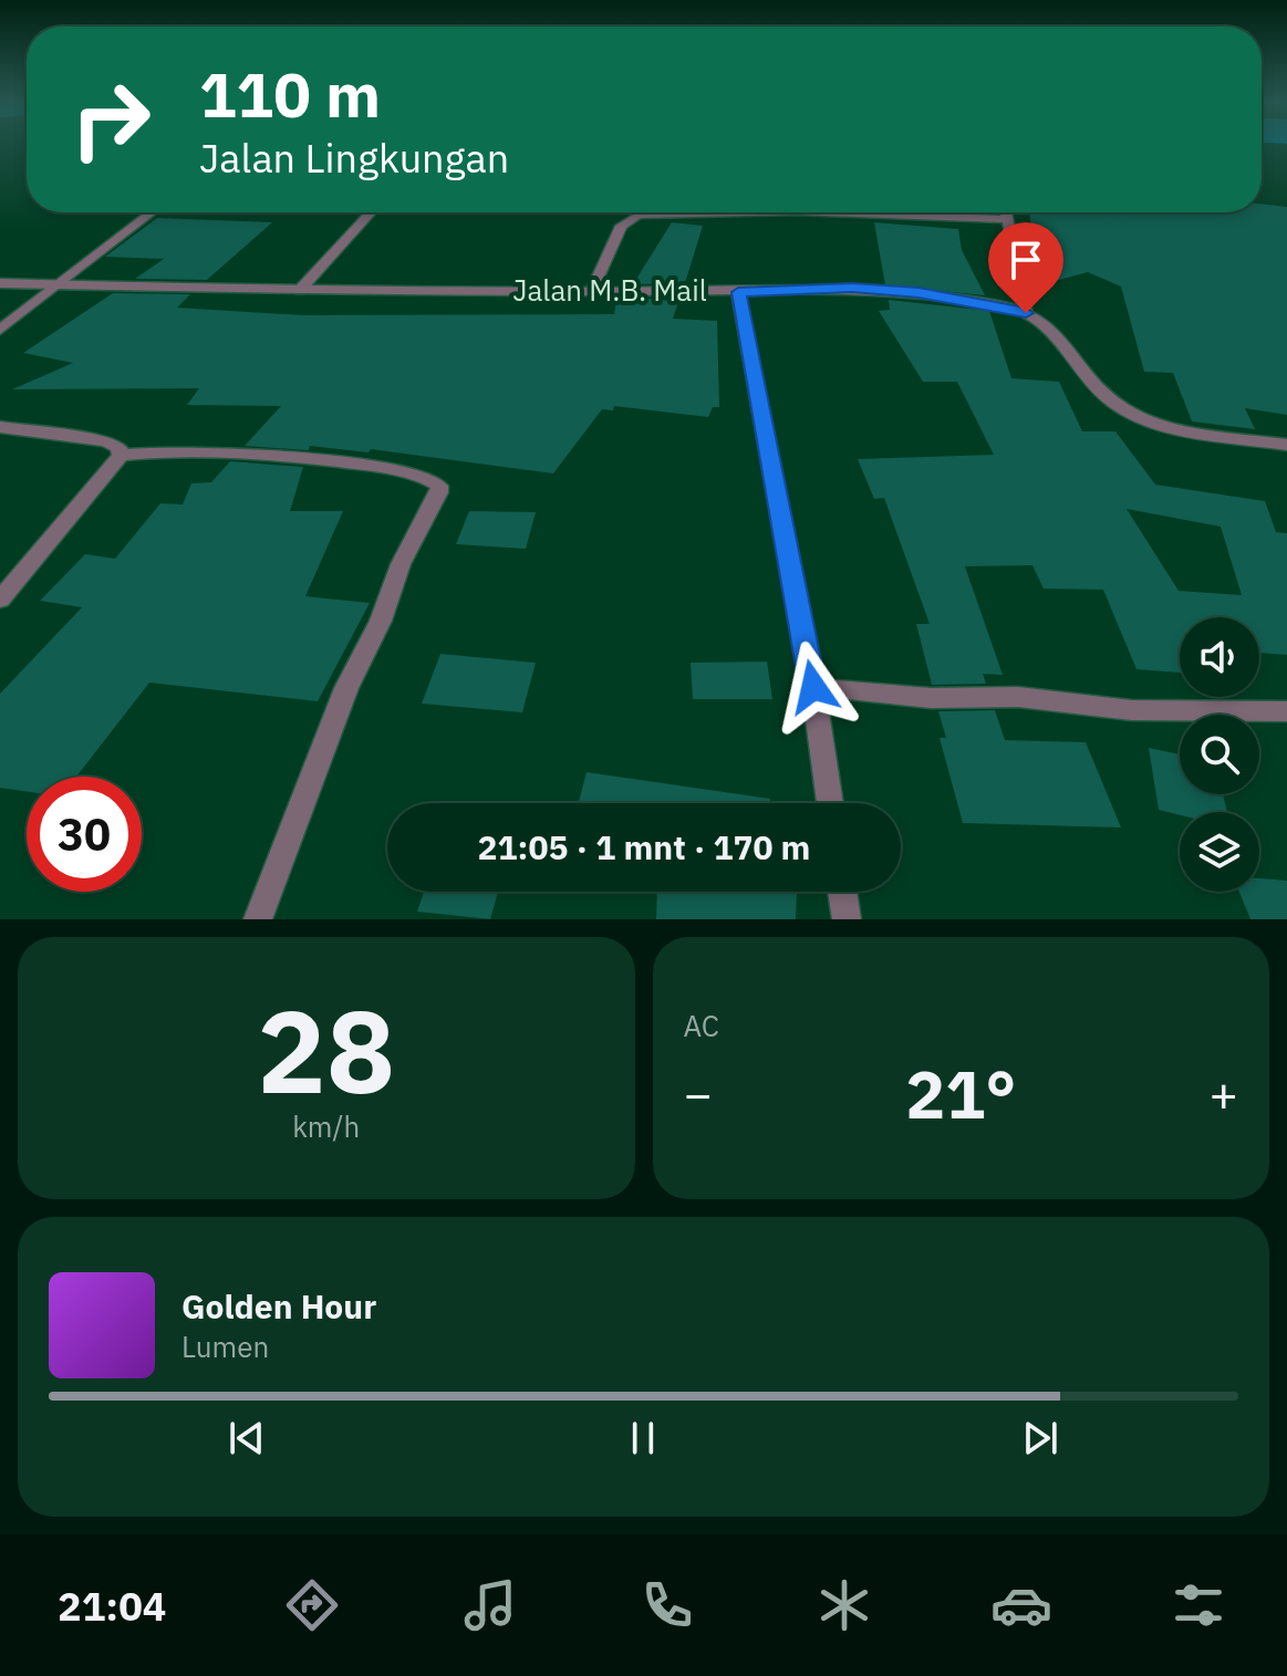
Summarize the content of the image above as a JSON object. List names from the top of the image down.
{
  "streets": {
    "street": ["Jalan M.B. Mail"]
  },
  "page": {
    "turn": ["110 m", "Jalan Lingkungan"],
    "limit": "30",
    "trip": "21:05 · 1 mnt · 170 m",
    "tile": [
      ["28", "km/h"],
      "AC"
    ],
    "heat": ["−", "21°", "+"],
    "song": ["Golden Hour", "Lumen"],
    "tabs": "21:04"
  }
}
